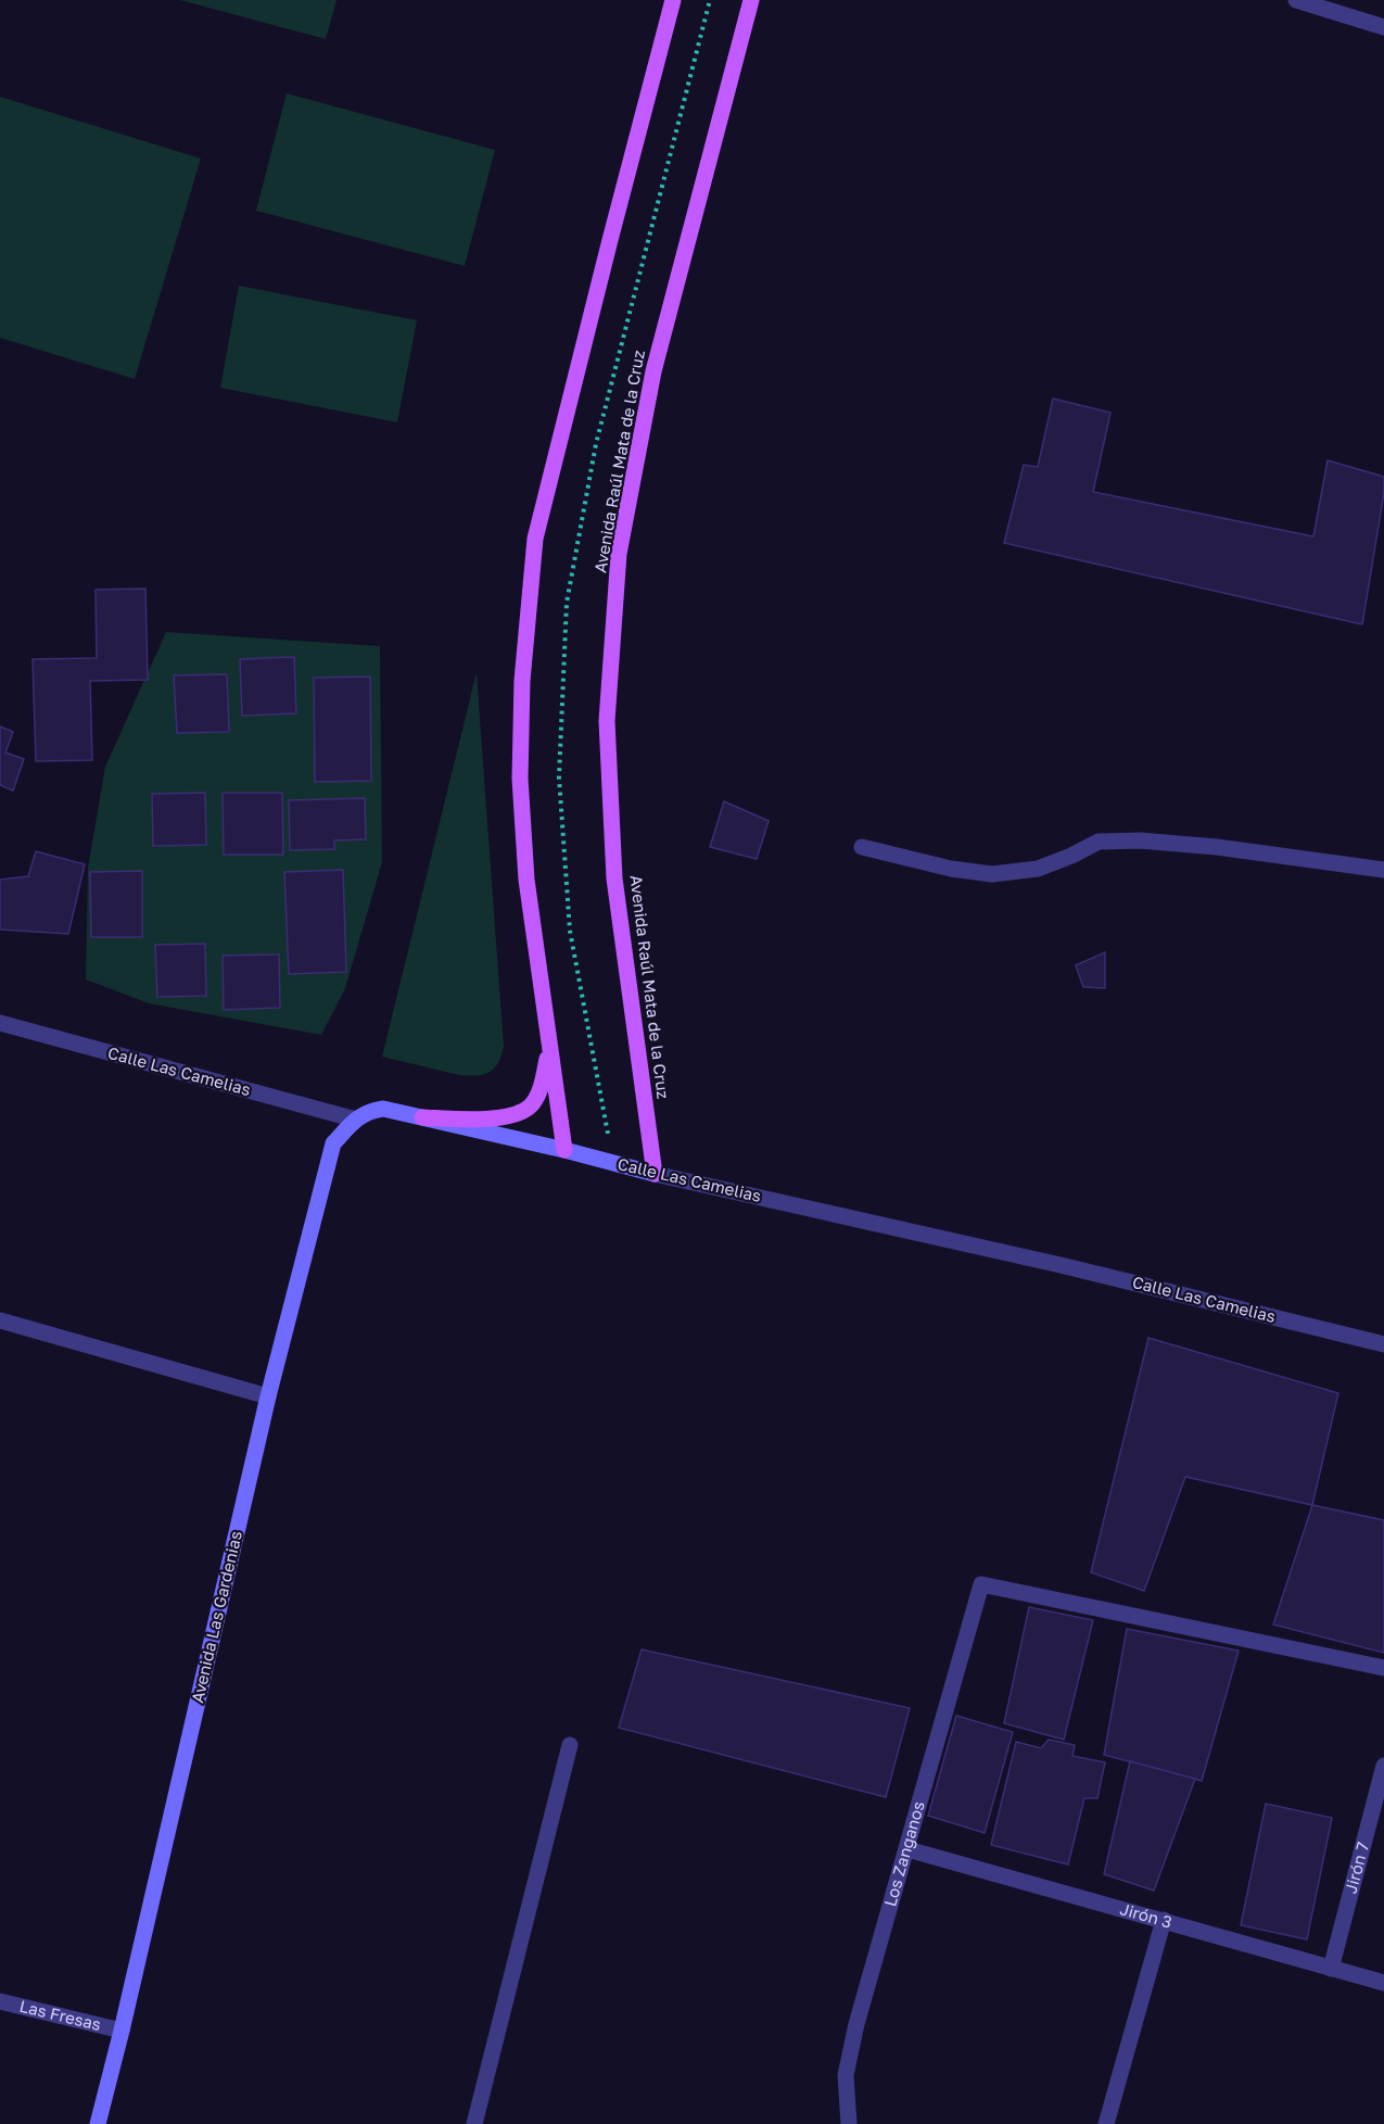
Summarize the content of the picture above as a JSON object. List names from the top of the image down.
{
  "streets": {
    "main road": ["Avenida Raúl Mata de la Cruz", "Calle Las Camelias", "Avenida Las Gardenias"],
    "street": [
      "Los Zanganos",
      "Jirón 7",
      "Jirón 3",
      "Las Fresas"
    ]
  },
  "crossings": [
    ["Avenida Raúl Mata de la Cruz", "Calle Las Camelias"],
    ["Calle Las Camelias", "Avenida Las Gardenias"],
    ["Avenida Las Gardenias", "Las Fresas"],
    ["Los Zanganos", "Jirón 3"],
    ["Jirón 7", "Jirón 3"]
  ]
}
